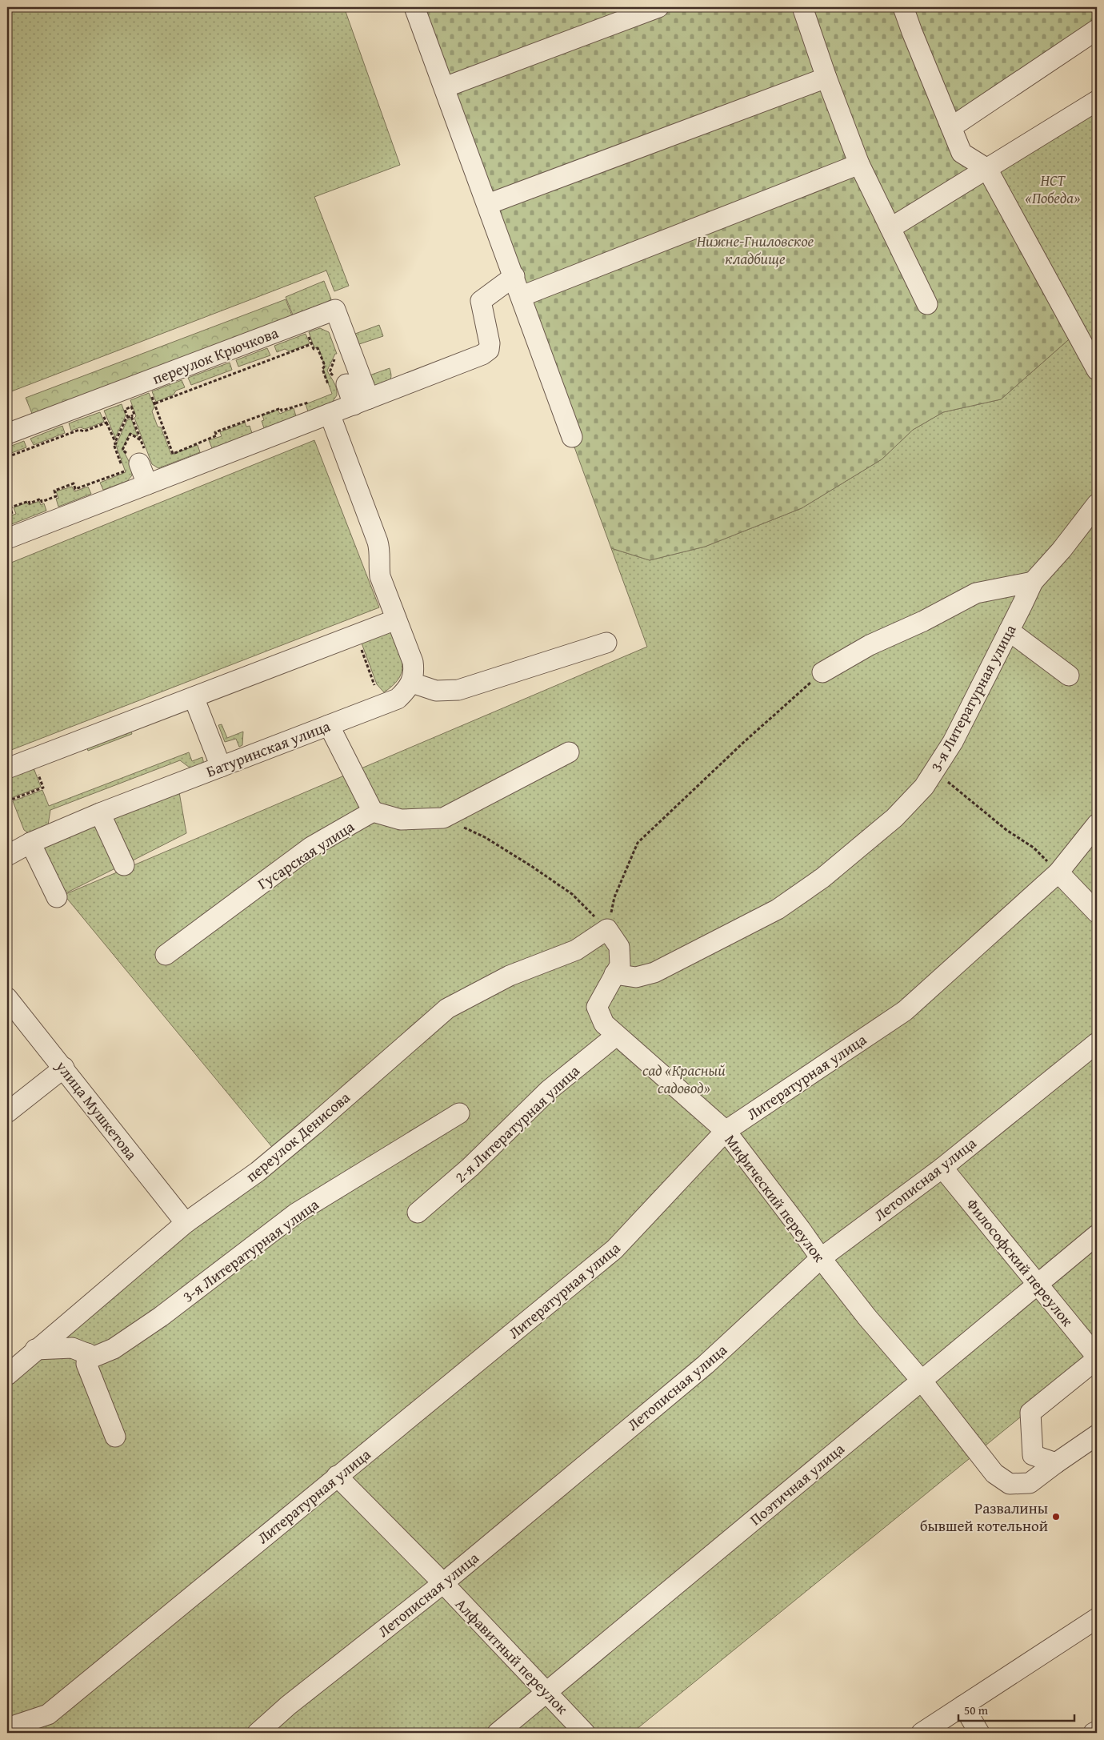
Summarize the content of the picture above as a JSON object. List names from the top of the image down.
{
  "streets": {
    "street": [
      "переулок Крючкова",
      "3-я Литературная улица",
      "Батуринская улица",
      "Гусарская улица",
      "Литературная улица",
      "улица Мушкетова",
      "2-я Литературная улица",
      "переулок Денисова",
      "Летописная улица",
      "Мифический переулок",
      "Философский переулок",
      "Поэтичная улица",
      "Алфавитный переулок"
    ]
  },
  "crossings": [
    ["3-я Литературная улица", "переулок Денисова"],
    ["3-я Литературная улица", "Мифический переулок"],
    ["Литературная улица", "Мифический переулок"],
    ["Литературная улица", "Алфавитный переулок"],
    ["улица Мушкетова", "переулок Денисова"],
    ["2-я Литературная улица", "Мифический переулок"],
    ["переулок Денисова", "Мифический переулок"],
    ["Летописная улица", "Мифический переулок"],
    ["Летописная улица", "Философский переулок"],
    ["Летописная улица", "Алфавитный переулок"],
    ["Мифический переулок", "Поэтичная улица"],
    ["Философский переулок", "Поэтичная улица"],
    ["Поэтичная улица", "Алфавитный переулок"]
  ],
  "parks": ["НСТ «Победа»", "Нижне-Гниловское кладбище", "сад «Красный садовод»"],
  "places": ["Развалины бывшей котельной"],
  "scale_bar": "50 m"
}
